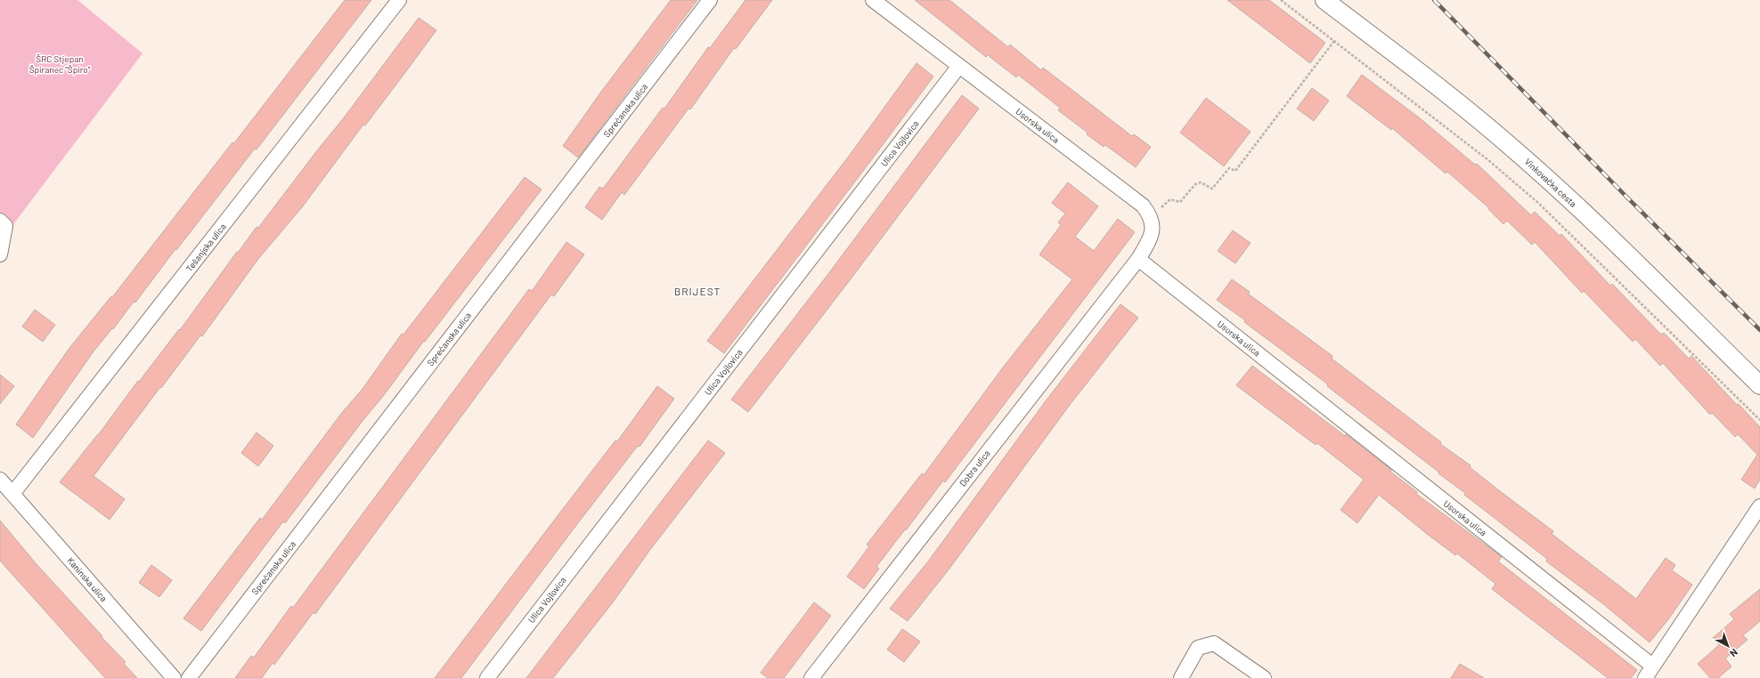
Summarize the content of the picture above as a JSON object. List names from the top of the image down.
{
  "streets": {
    "main road": ["Vinkovačka cesta"],
    "street": [
      "Sprečanska ulica",
      "Usorska ulica",
      "Ulica Vojlovica",
      "Tešanjska ulica",
      "Dobra ulica",
      "Kaninska ulica"
    ]
  },
  "crossings": [
    ["Usorska ulica", "Ulica Vojlovica"],
    ["Usorska ulica", "Dobra ulica"],
    ["Tešanjska ulica", "Kaninska ulica"]
  ],
  "districts": ["BRIJEST"],
  "parks": ["ŠRC Stjepan Špiranec \"Špiro\""],
  "north": "bottom right"
}
